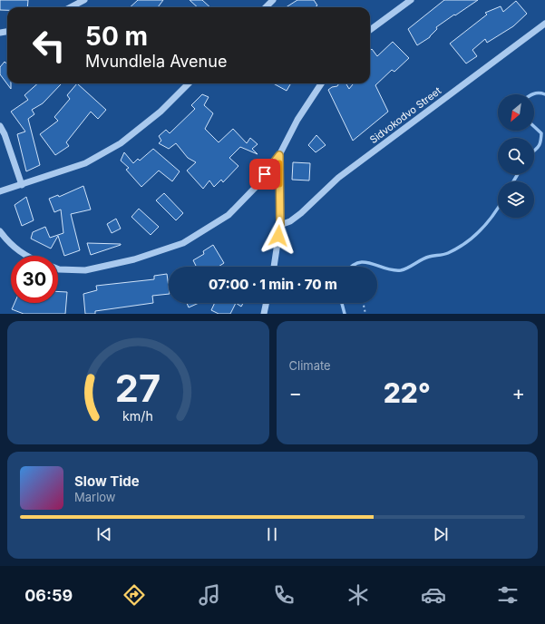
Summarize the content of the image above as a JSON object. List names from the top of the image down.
{
  "streets": {
    "street": ["Sidvokodvo Street"]
  },
  "north": "bottom left",
  "page": {
    "turn": ["50 m", "Mvundlela Avenue"],
    "limit": "30",
    "trip": "07:00 · 1 min · 70 m",
    "tile": "Climate",
    "heat": ["−", "22°", "+"],
    "song": ["Slow Tide", "Marlow"],
    "tabs": "06:59",
    "gauge": ["27", "km/h"]
  }
}
